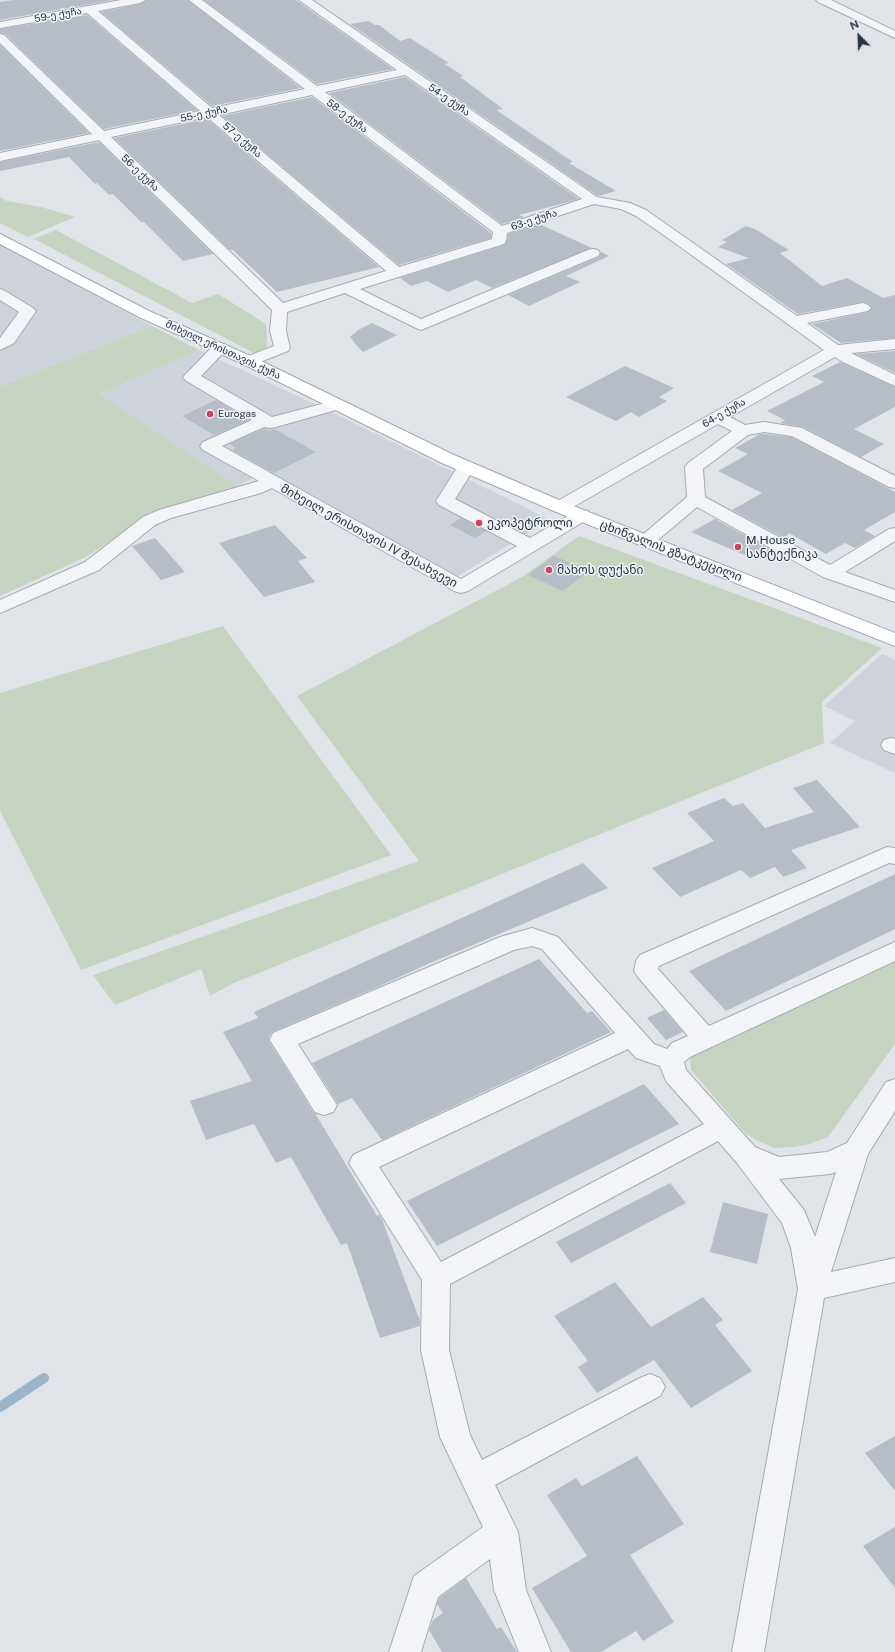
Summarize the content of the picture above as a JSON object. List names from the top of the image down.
{
  "streets": {
    "main road": ["მიხეილ ერისთავის ქუჩა", "ცხინვალის გზატკეცილი"],
    "street": [
      "59-ე ქუჩა",
      "54-ე ქუჩა",
      "55-ე ქუჩა",
      "58-ე ქუჩა",
      "57-ე ქუჩა",
      "56-ე ქუჩა",
      "63-ე ქუჩა",
      "64-ე ქუჩა",
      "მიხეილ ერისთავის IV შესახვევი"
    ]
  },
  "crossings": [
    ["59-ე ქუჩა", "57-ე ქუჩა"],
    ["54-ე ქუჩა", "55-ე ქუჩა"],
    ["54-ე ქუჩა", "63-ე ქუჩა"],
    ["55-ე ქუჩა", "58-ე ქუჩა"],
    ["55-ე ქუჩა", "57-ე ქუჩა"],
    ["55-ე ქუჩა", "56-ე ქუჩა"],
    ["58-ე ქუჩა", "63-ე ქუჩა"],
    ["57-ე ქუჩა", "63-ე ქუჩა"],
    ["56-ე ქუჩა", "63-ე ქუჩა"],
    ["63-ე ქუჩა", "64-ე ქუჩა"],
    ["მიხეილ ერისთავის ქუჩა", "ცხინვალის გზატკეცილი"],
    ["64-ე ქუჩა", "ცხინვალის გზატკეცილი"],
    ["მიხეილ ერისთავის IV შესახვევი", "ცხინვალის გზატკეცილი"]
  ],
  "places": [
    "Eurogas",
    "ეკოპეტროლი",
    "M House სანტექნიკა",
    "მახოს დუქანი"
  ],
  "north": "top left"
}
